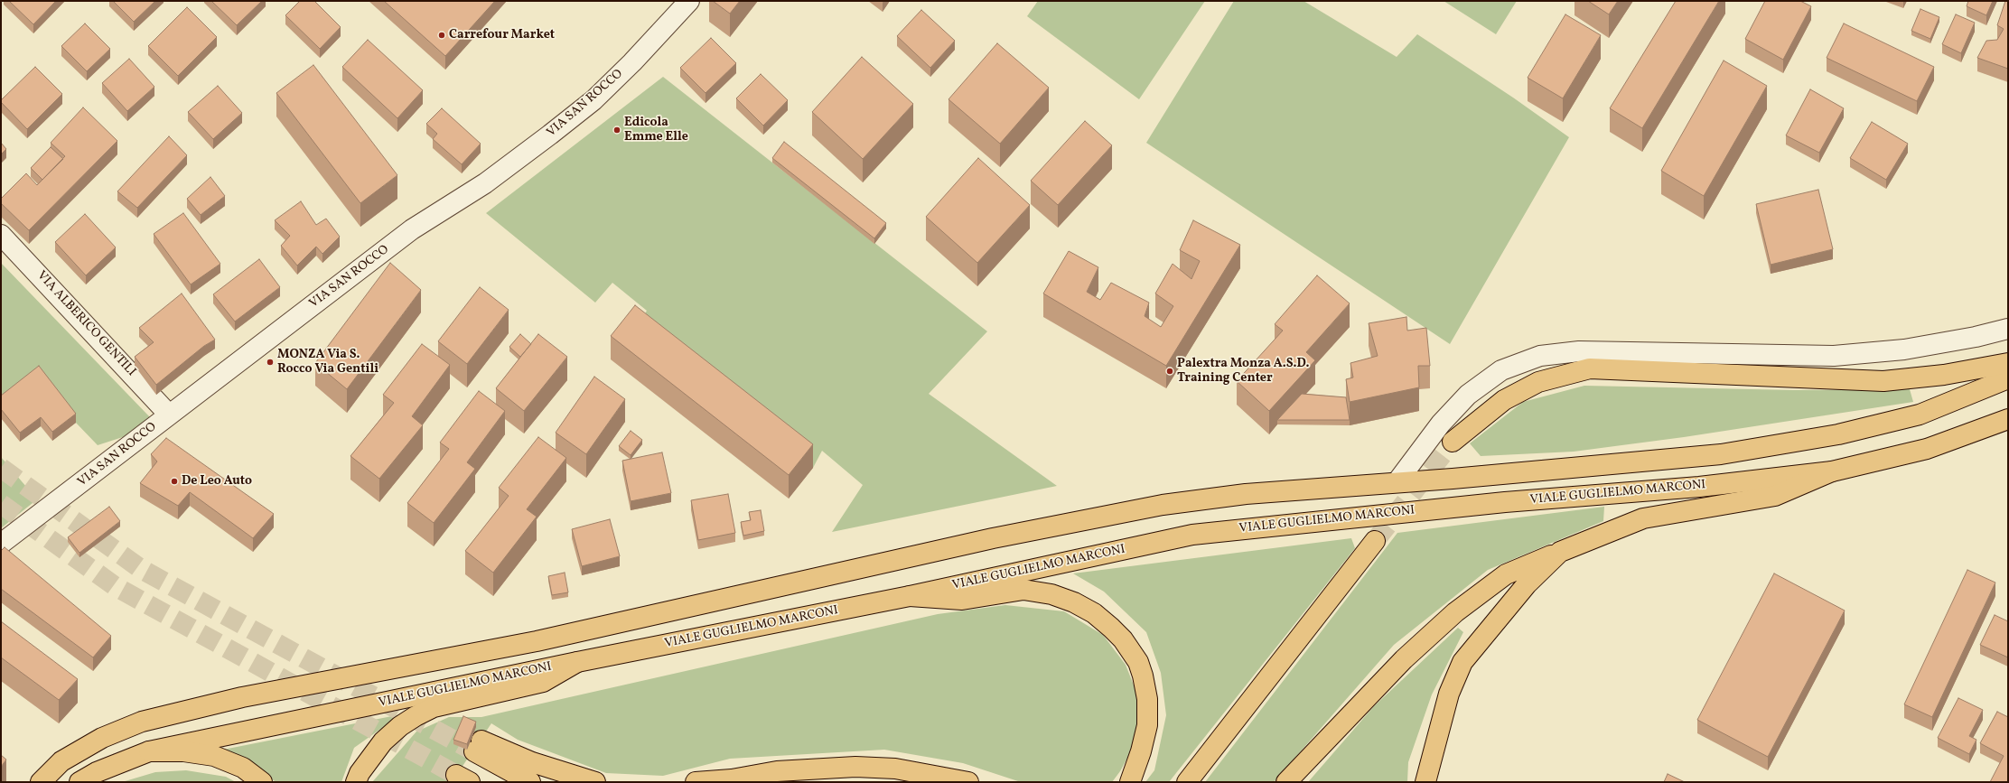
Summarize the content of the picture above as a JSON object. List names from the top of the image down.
{
  "streets": {
    "main road": ["VIALE GUGLIELMO MARCONI"],
    "street": ["VIA SAN ROCCO", "VIA ALBERICO GENTILI"]
  },
  "crossings": [
    ["VIA SAN ROCCO", "VIA ALBERICO GENTILI"]
  ],
  "places": [
    "Carrefour Market",
    "Edicola Emme Elle",
    "MONZA Via S. Rocco Via Gentili",
    "Palextra Monza A.S.D. Training Center",
    "De Leo Auto"
  ]
}
